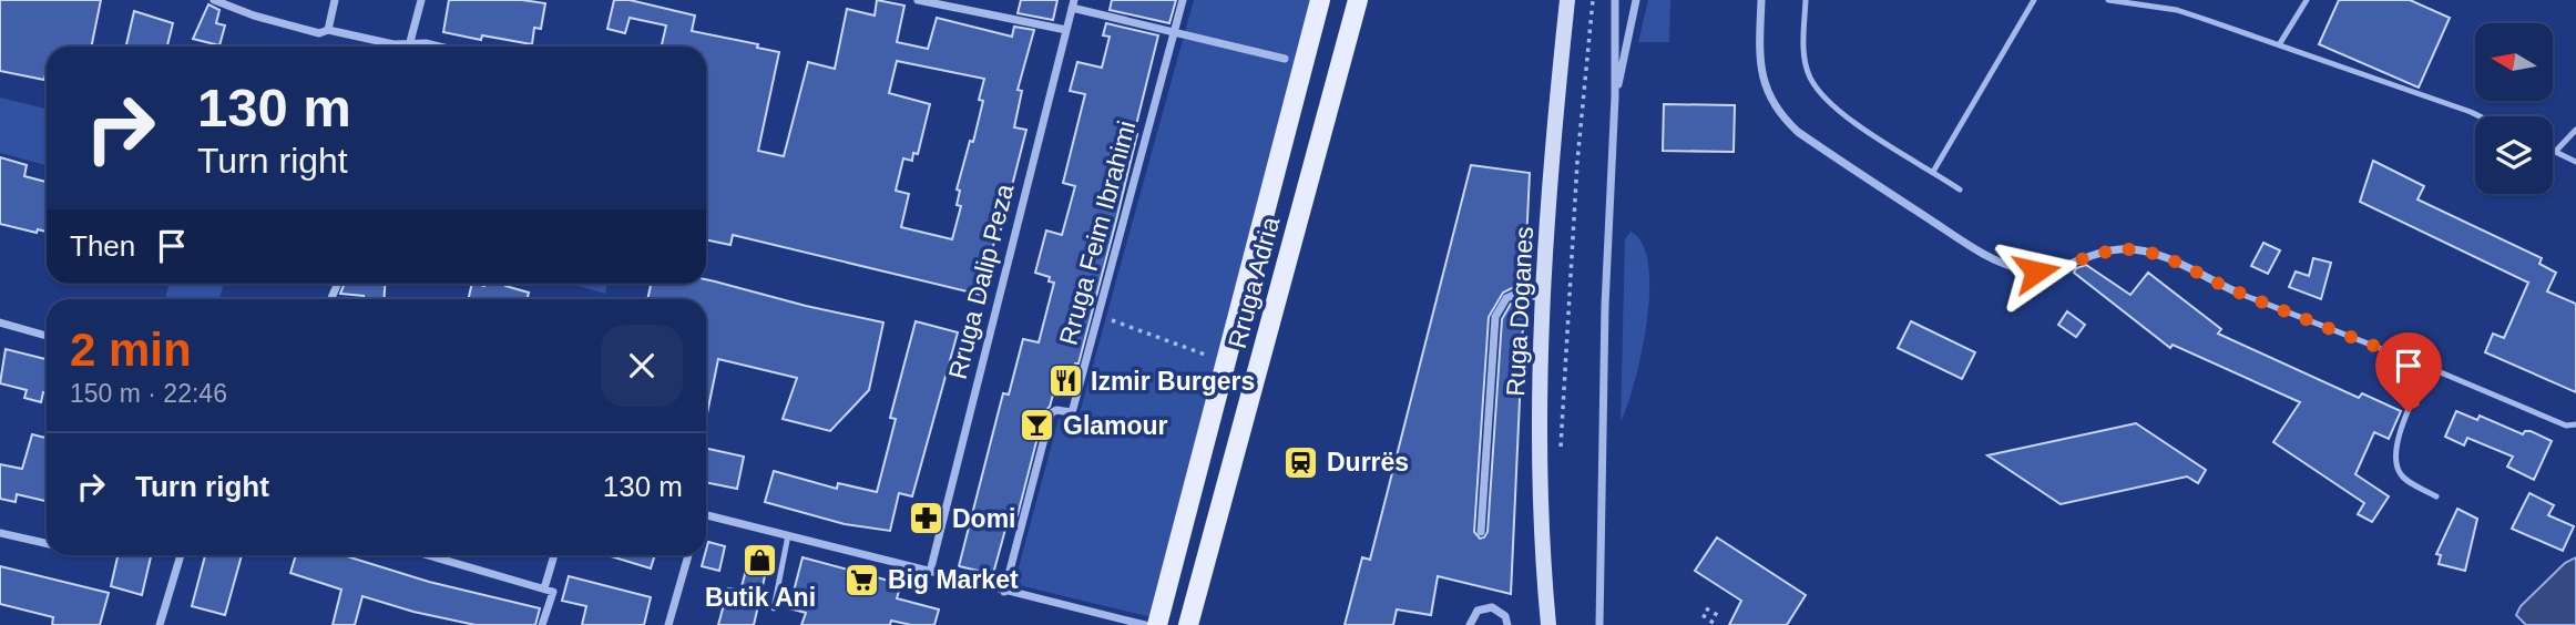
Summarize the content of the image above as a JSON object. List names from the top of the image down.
{
  "streets": {
    "main road": ["Rruga Adria", "Ruga Doganes"],
    "street": ["Rruga Feim Ibrahimi", "Rruga Dalip Peza"]
  },
  "places": {
    "restaurant": ["Izmir Burgers"],
    "bar": ["Glamour"],
    "station": ["Durrës"],
    "pharmacy": ["Domi"],
    "shop": ["Butik Ani"],
    "supermarket": ["Big Market"]
  },
  "north": "left",
  "page": {
    "turn": ["130 m", "Turn right"],
    "then": "Then",
    "heading": ["2 min", "150 m · 22:46"],
    "list": [
      {
        "name": "Turn right",
        "value": "130 m"
      }
    ]
  }
}
